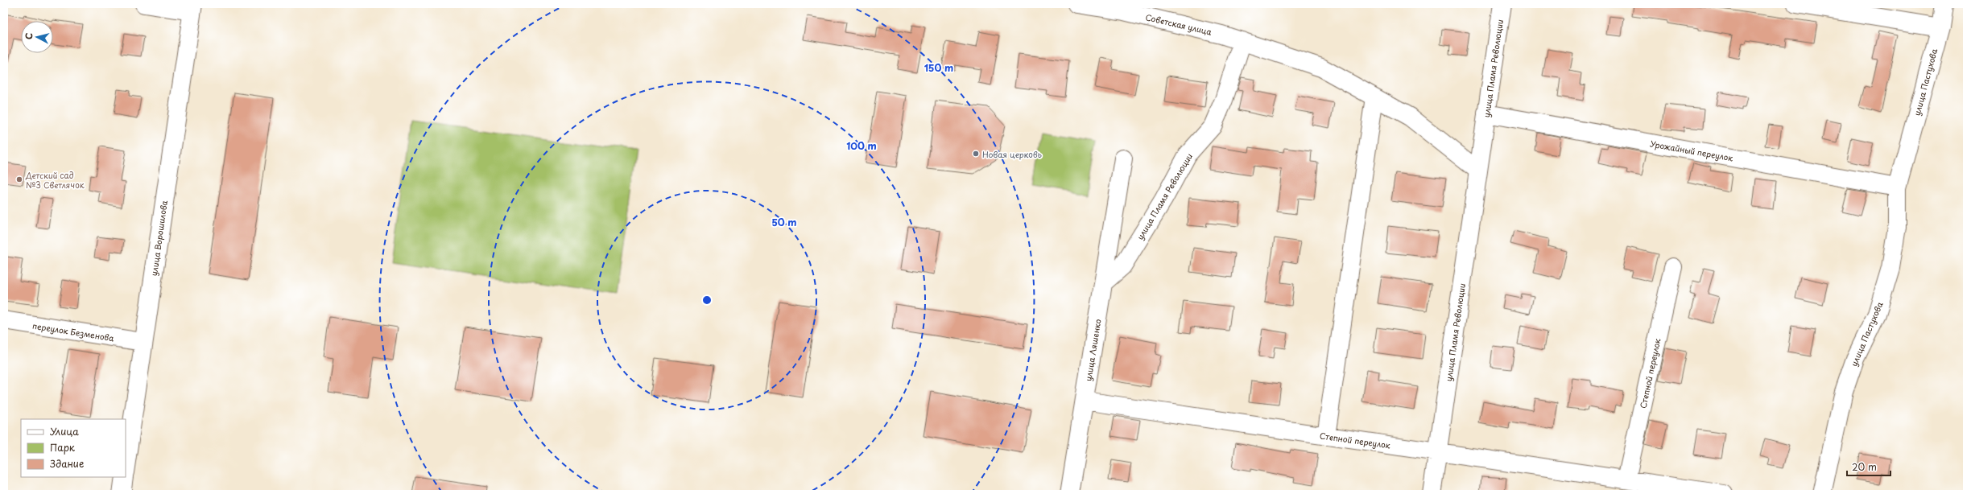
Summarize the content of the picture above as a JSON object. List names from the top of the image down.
{
  "streets": {
    "street": [
      "Советская улица",
      "улица Пламя Революции",
      "улица Пастухова",
      "Урожайный переулок",
      "улица Ворошилова",
      "переулок Безменова",
      "улица Ляшенко",
      "Степной переулок"
    ]
  },
  "crossings": [
    ["Советская улица", "улица Пламя Революции"],
    ["улица Пламя Революции", "Урожайный переулок"],
    ["улица Пламя Революции", "улица Ляшенко"],
    ["улица Пламя Революции", "Степной переулок"],
    ["улица Пастухова", "Урожайный переулок"],
    ["улица Ворошилова", "переулок Безменова"],
    ["улица Ляшенко", "Степной переулок"]
  ],
  "places": ["Новая церковь", "Детский сад №3 Светлячок"],
  "legend": ["Улица", "Парк", "Здание"],
  "scale_bar": "20 m",
  "north": "left",
  "rings": ["150 m", "100 m", "50 m"]
}
